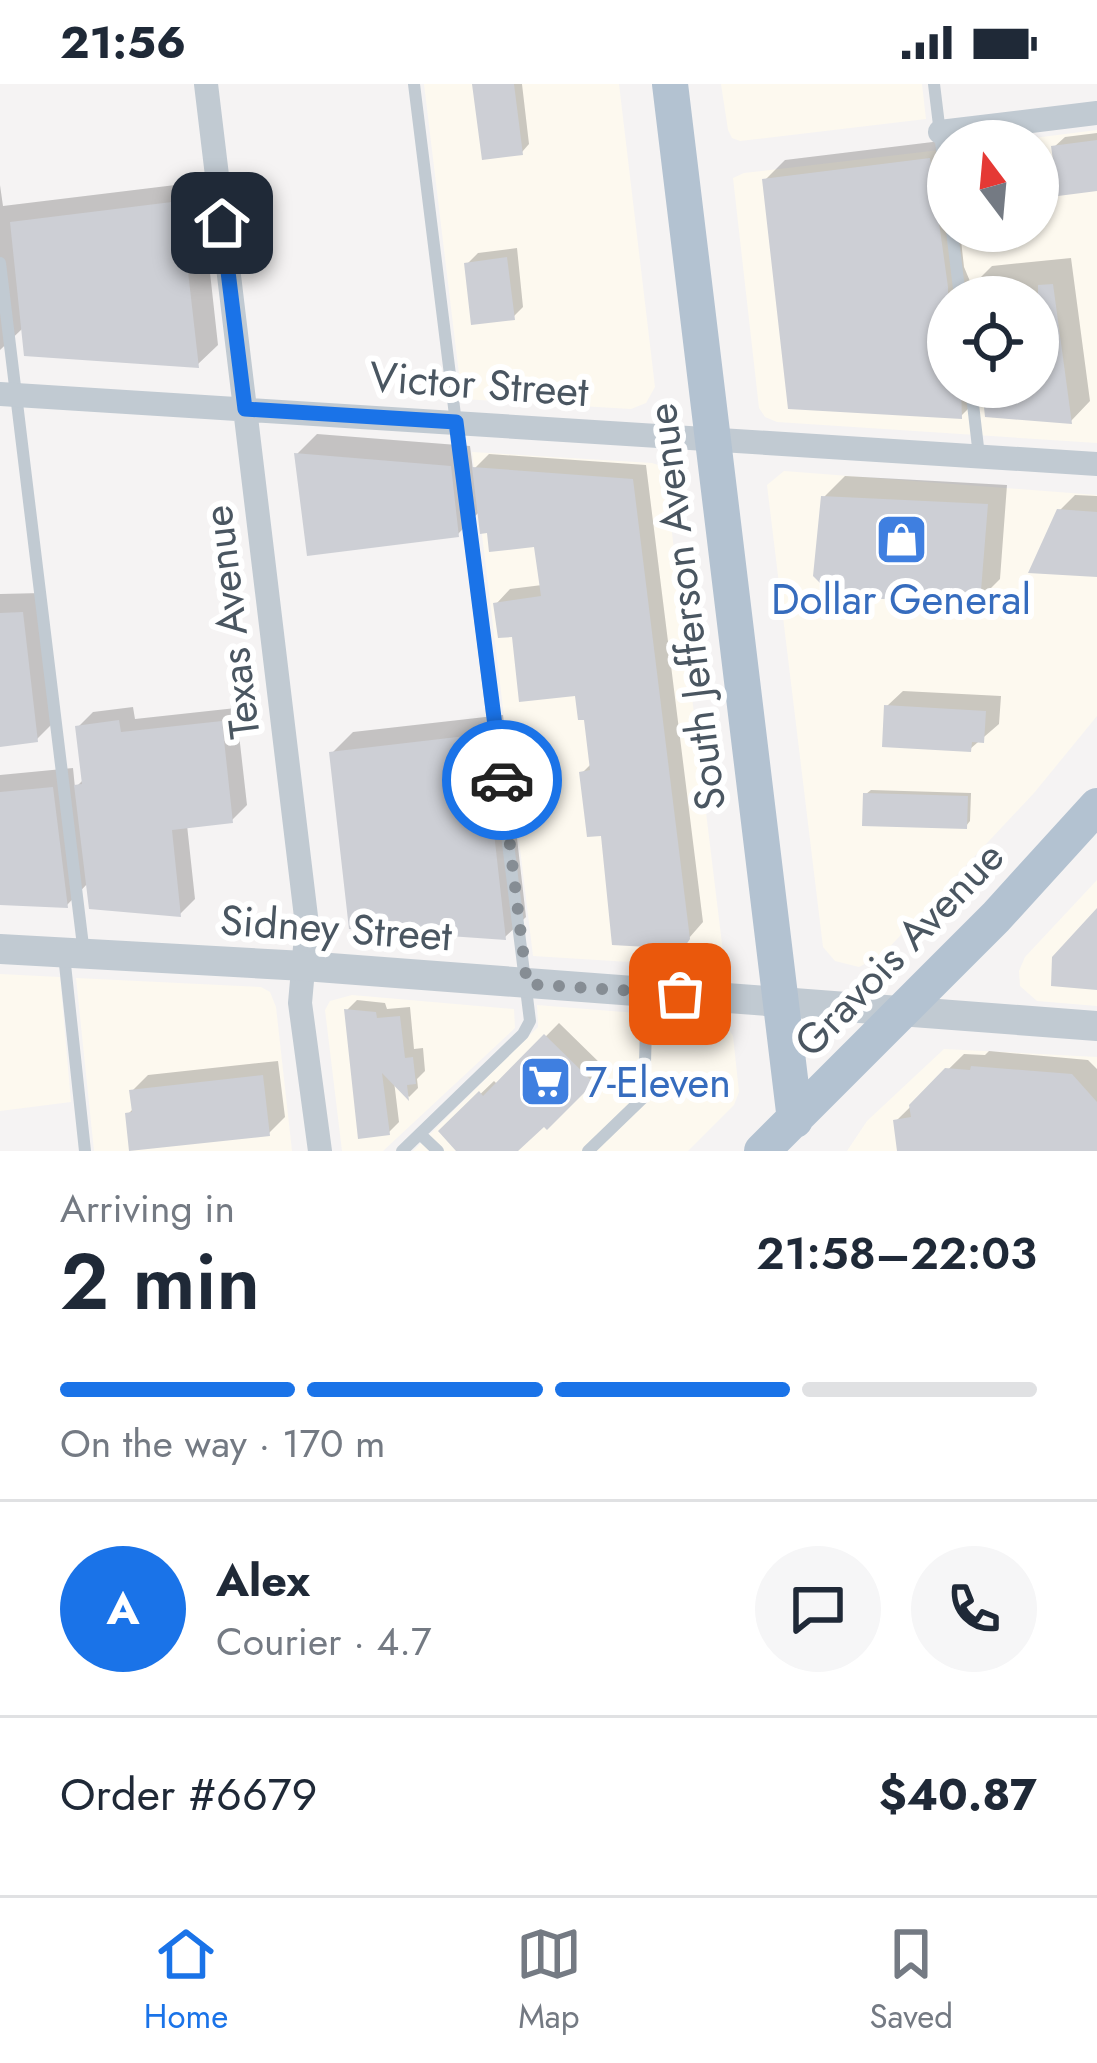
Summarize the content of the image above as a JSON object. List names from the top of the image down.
{
  "streets": {
    "main road": ["South Jefferson Avenue", "Gravois Avenue"],
    "street": ["Victor Street", "Texas Avenue", "Sidney Street"]
  },
  "crossings": [
    ["Victor Street", "South Jefferson Avenue"],
    ["Victor Street", "Texas Avenue"],
    ["South Jefferson Avenue", "Sidney Street"],
    ["South Jefferson Avenue", "Gravois Avenue"],
    ["Texas Avenue", "Sidney Street"],
    ["Sidney Street", "Gravois Avenue"]
  ],
  "places": {
    "shop": ["Dollar General"],
    "supermarket": ["7-Eleven"]
  },
  "north": "top",
  "page": {
    "status": "21:56",
    "heading": ["2 min", "Arriving in", "21:58–22:03"],
    "panel": [
      "Alex",
      "Courier · 4.7",
      "Order #6679",
      "$40.87"
    ],
    "bar": "On the way · 170 m",
    "round": "A",
    "tabs": ["Home", "Map", "Saved"]
  }
}
